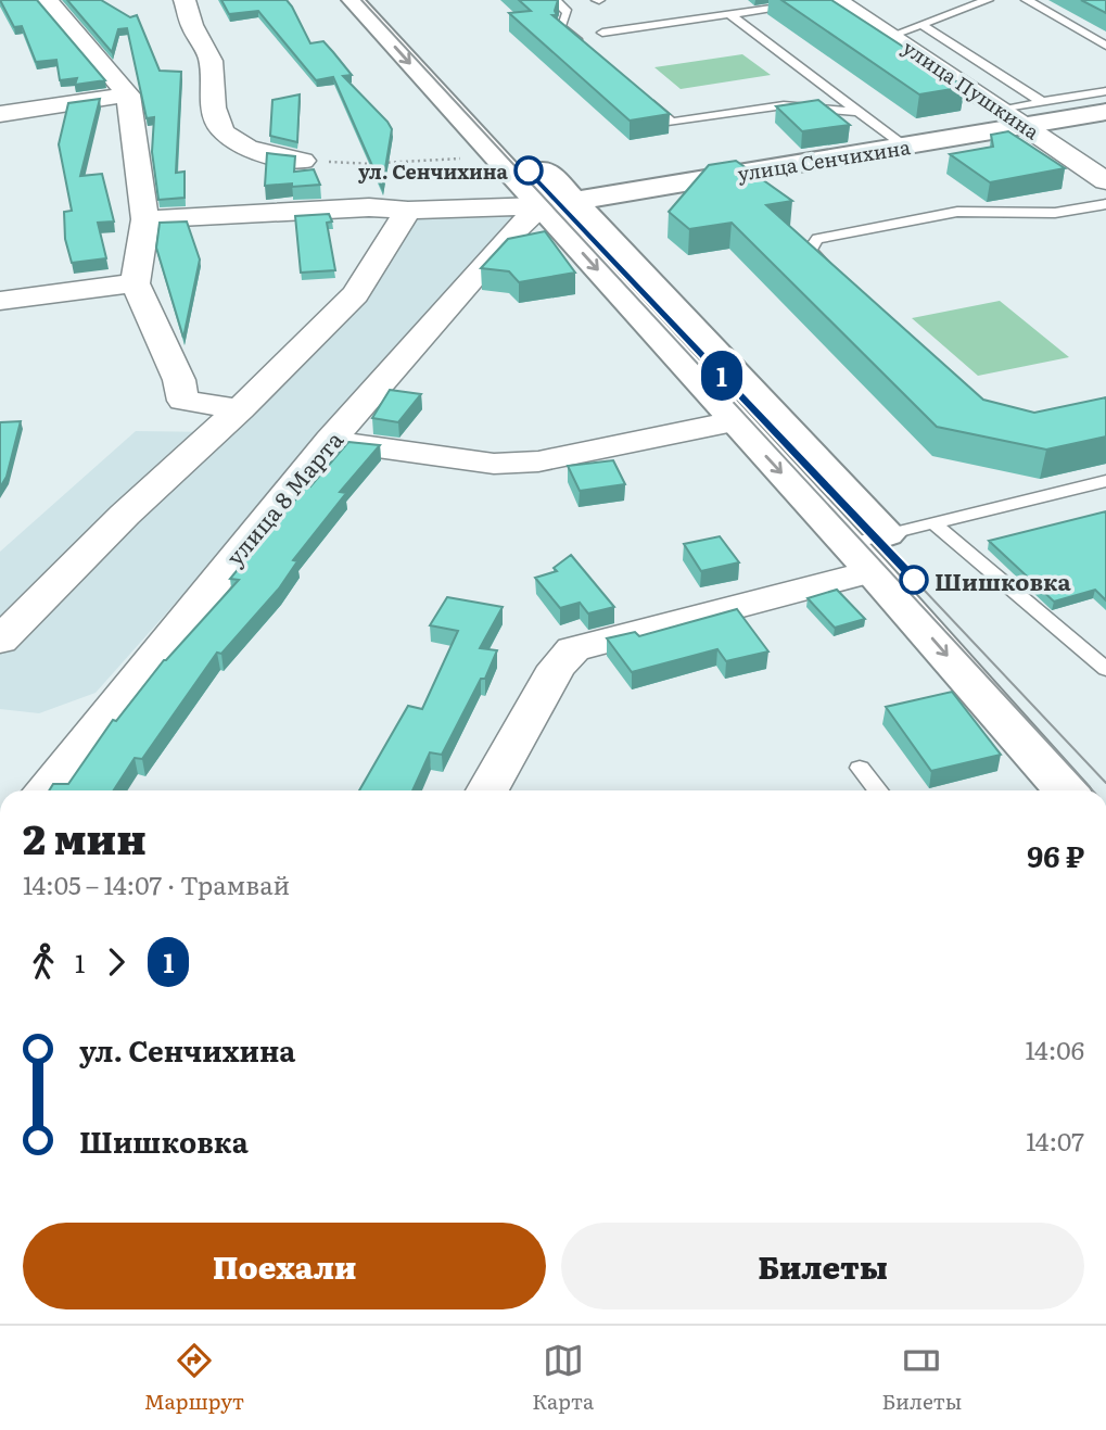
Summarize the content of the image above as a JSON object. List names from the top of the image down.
{
  "streets": {
    "street": ["улица Пушкина", "улица Сенчихина", "улица 8 Марта"]
  },
  "crossings": [
    ["улица Пушкина", "улица Сенчихина"],
    ["улица Сенчихина", "улица 8 Марта"]
  ],
  "places": ["ул. Сенчихина", "Шишковка"],
  "lines": ["tram line 1"],
  "page": {
    "on_map": "1",
    "heading": ["2 мин", "14:05 – 14:07 · Трамвай", "96 ₽"],
    "legs": ["1", "1"],
    "list": [
      {
        "name": "ул. Сенчихина",
        "value": "14:06"
      },
      {
        "name": "Шишковка",
        "value": "14:07"
      }
    ],
    "buttons": ["Поехали", "Билеты"],
    "tabs": ["Маршрут", "Карта", "Билеты"]
  }
}
